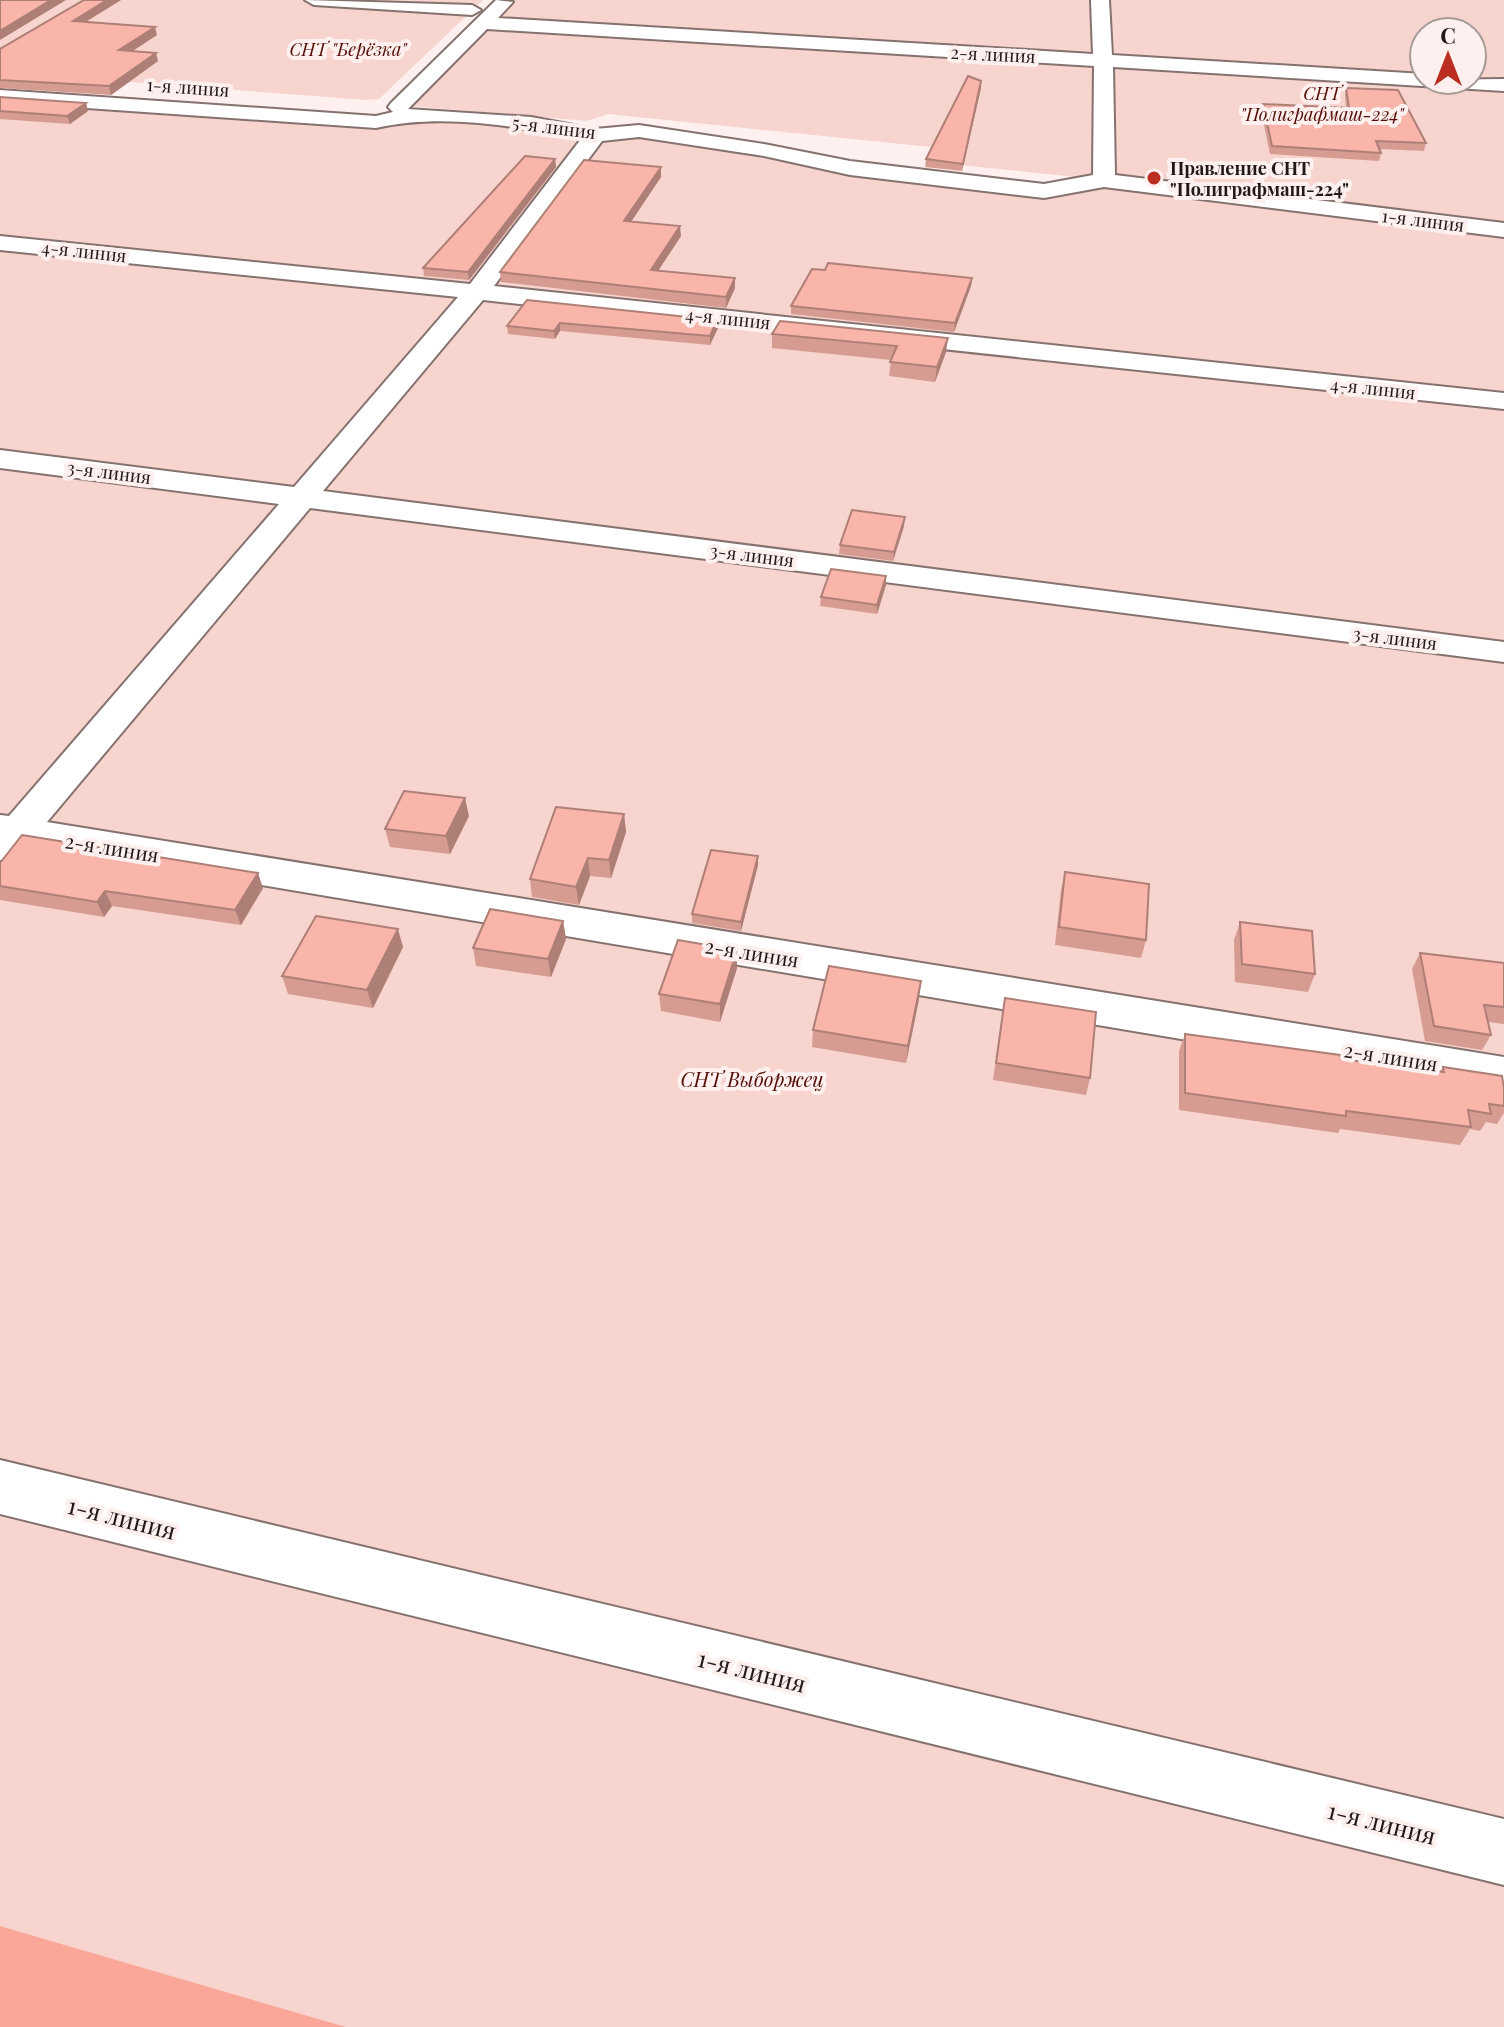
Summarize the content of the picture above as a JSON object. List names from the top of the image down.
{
  "streets": {
    "street": [
      "2-я линия",
      "1-я линия",
      "5-я линия",
      "4-я линия",
      "3-я линия"
    ]
  },
  "crossings": [
    ["1-я линия", "5-я линия"]
  ],
  "parks": ["СНТ \"Берёзка\"", "СНТ \"Полиграфмаш-224\"", "СНТ Выборжец"],
  "places": ["Правление СНТ \"Полиграфмаш-224\""],
  "north": "top"
}
